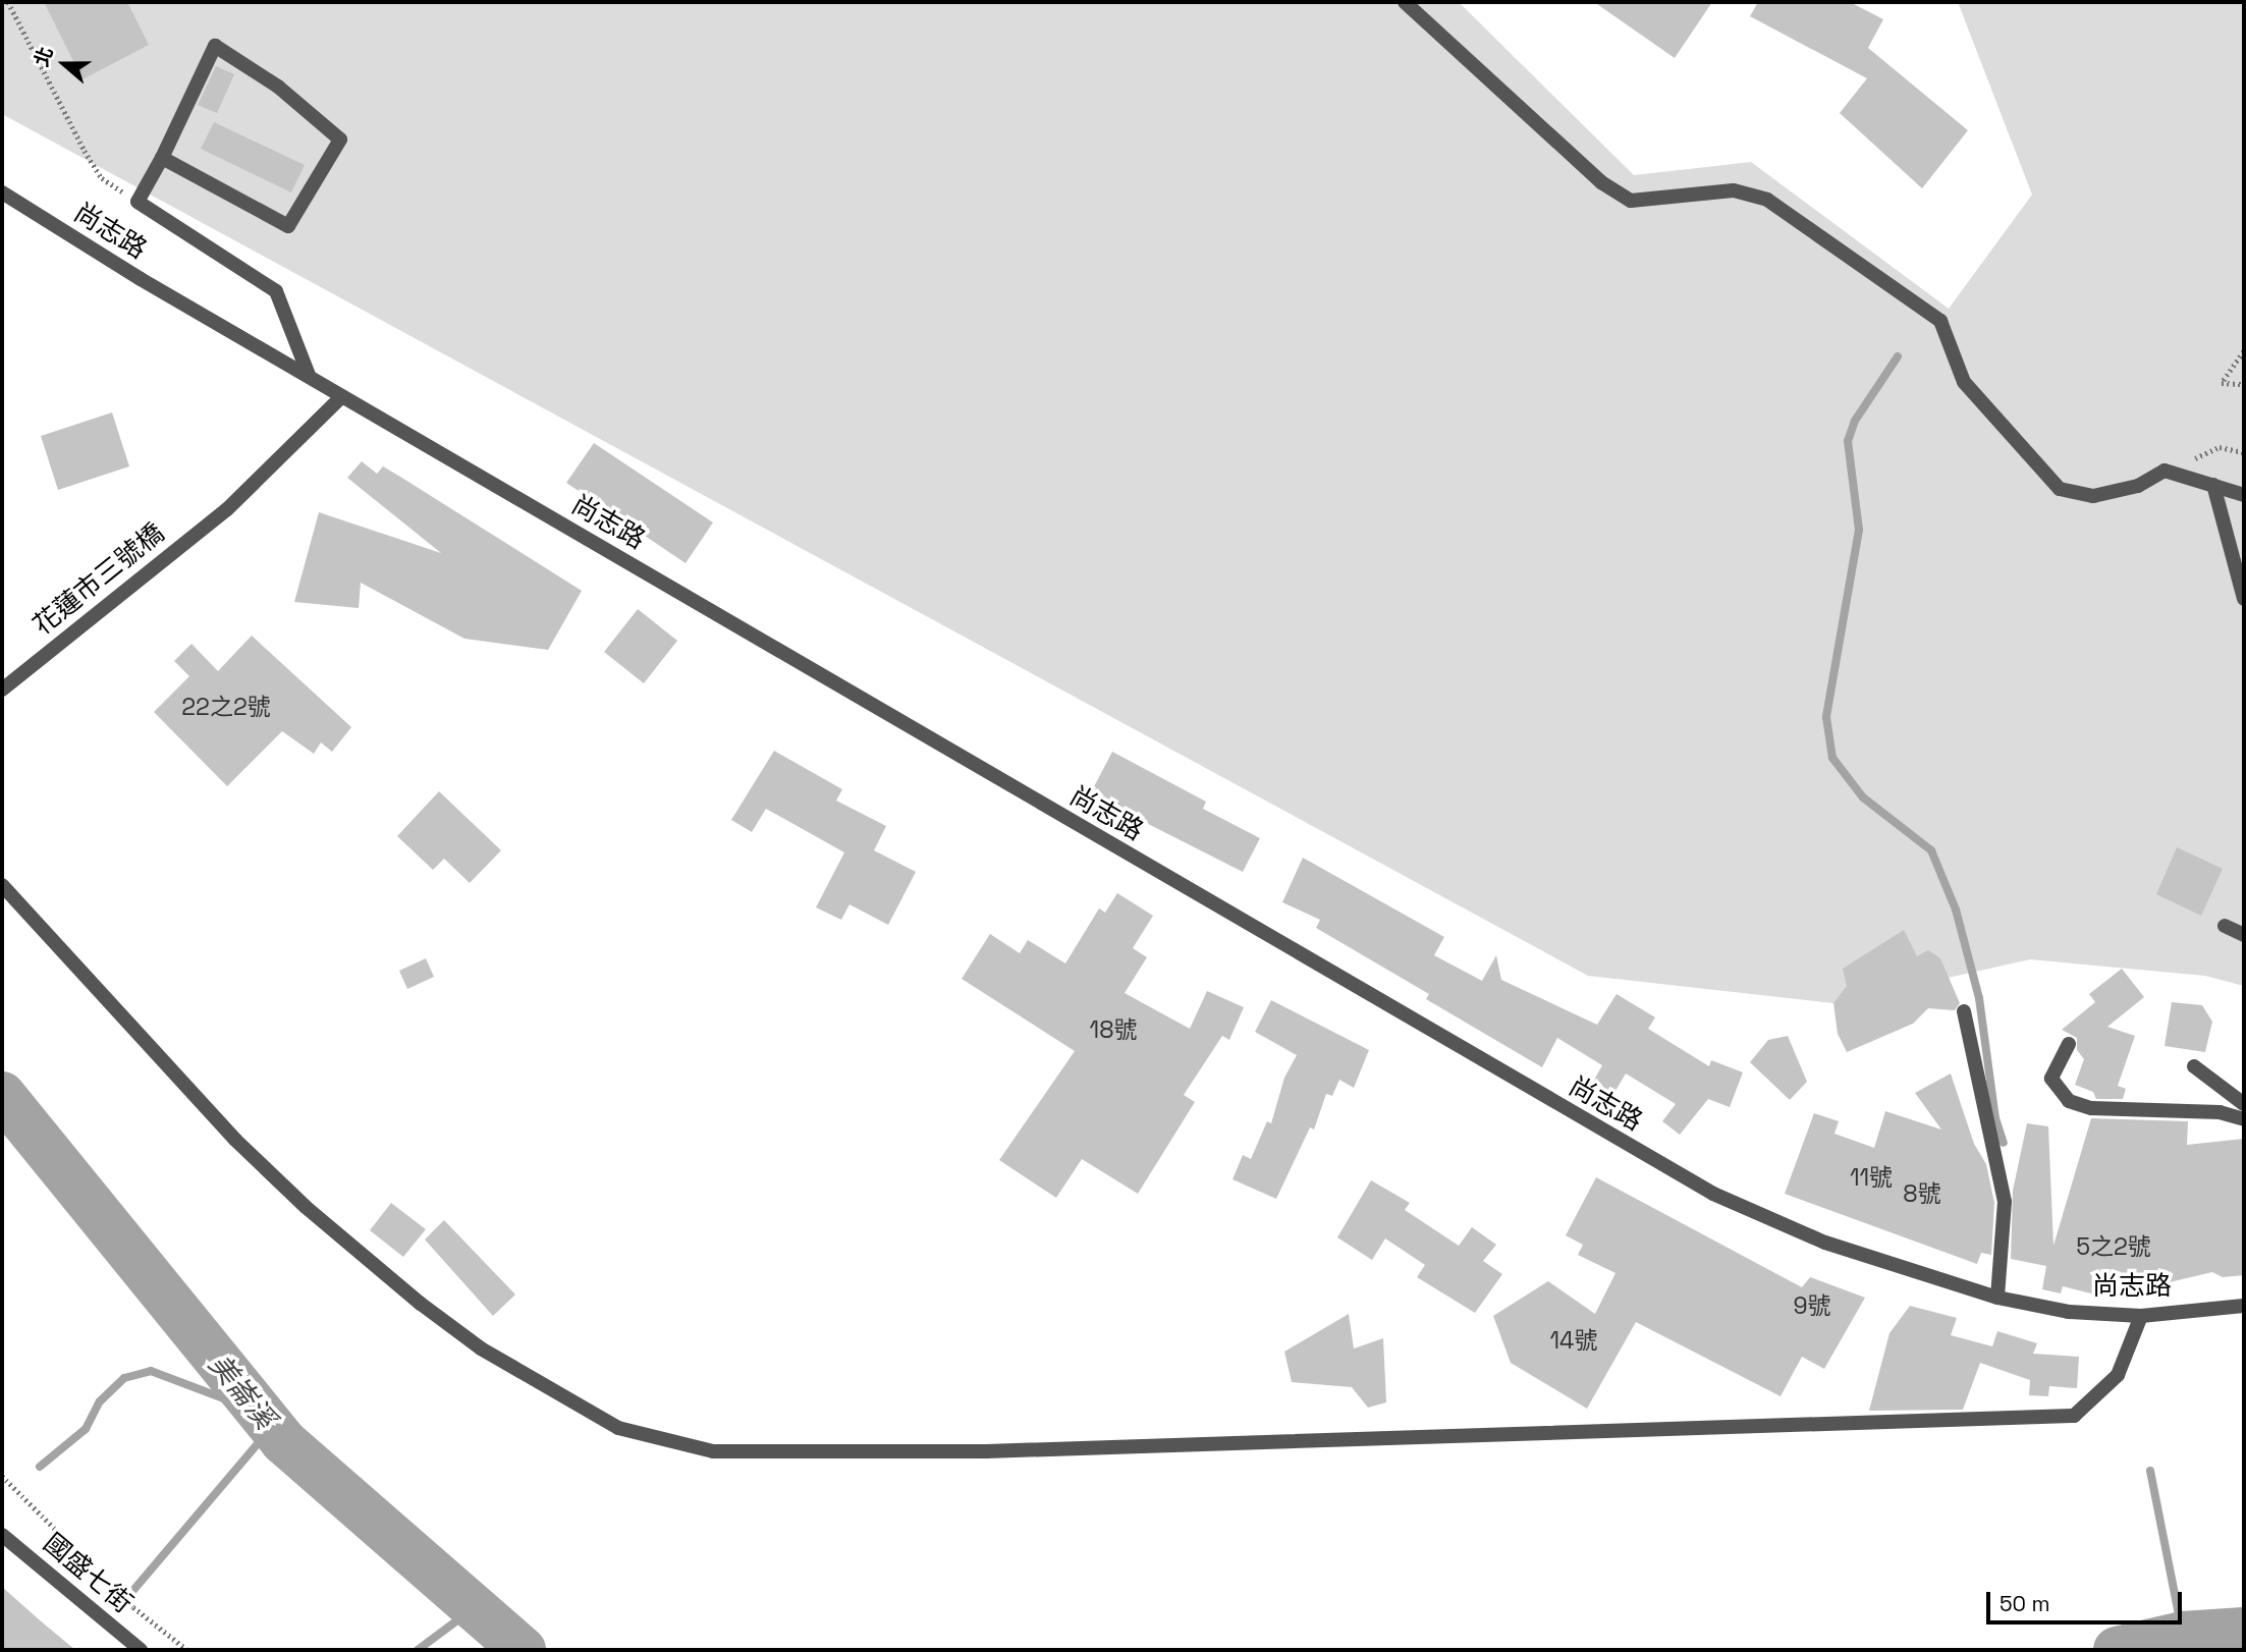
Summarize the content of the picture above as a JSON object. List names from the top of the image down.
{
  "streets": {
    "street": ["尚志路", "花蓮市三號橋", "國盛七街"]
  },
  "crossings": [
    ["尚志路", "花蓮市三號橋"]
  ],
  "water": ["美崙溪"],
  "house_numbers": [
    "22之2號",
    "18號",
    "11號",
    "8號",
    "5之2號",
    "9號",
    "14號"
  ],
  "scale_bar": "50 m",
  "north": "left"
}
